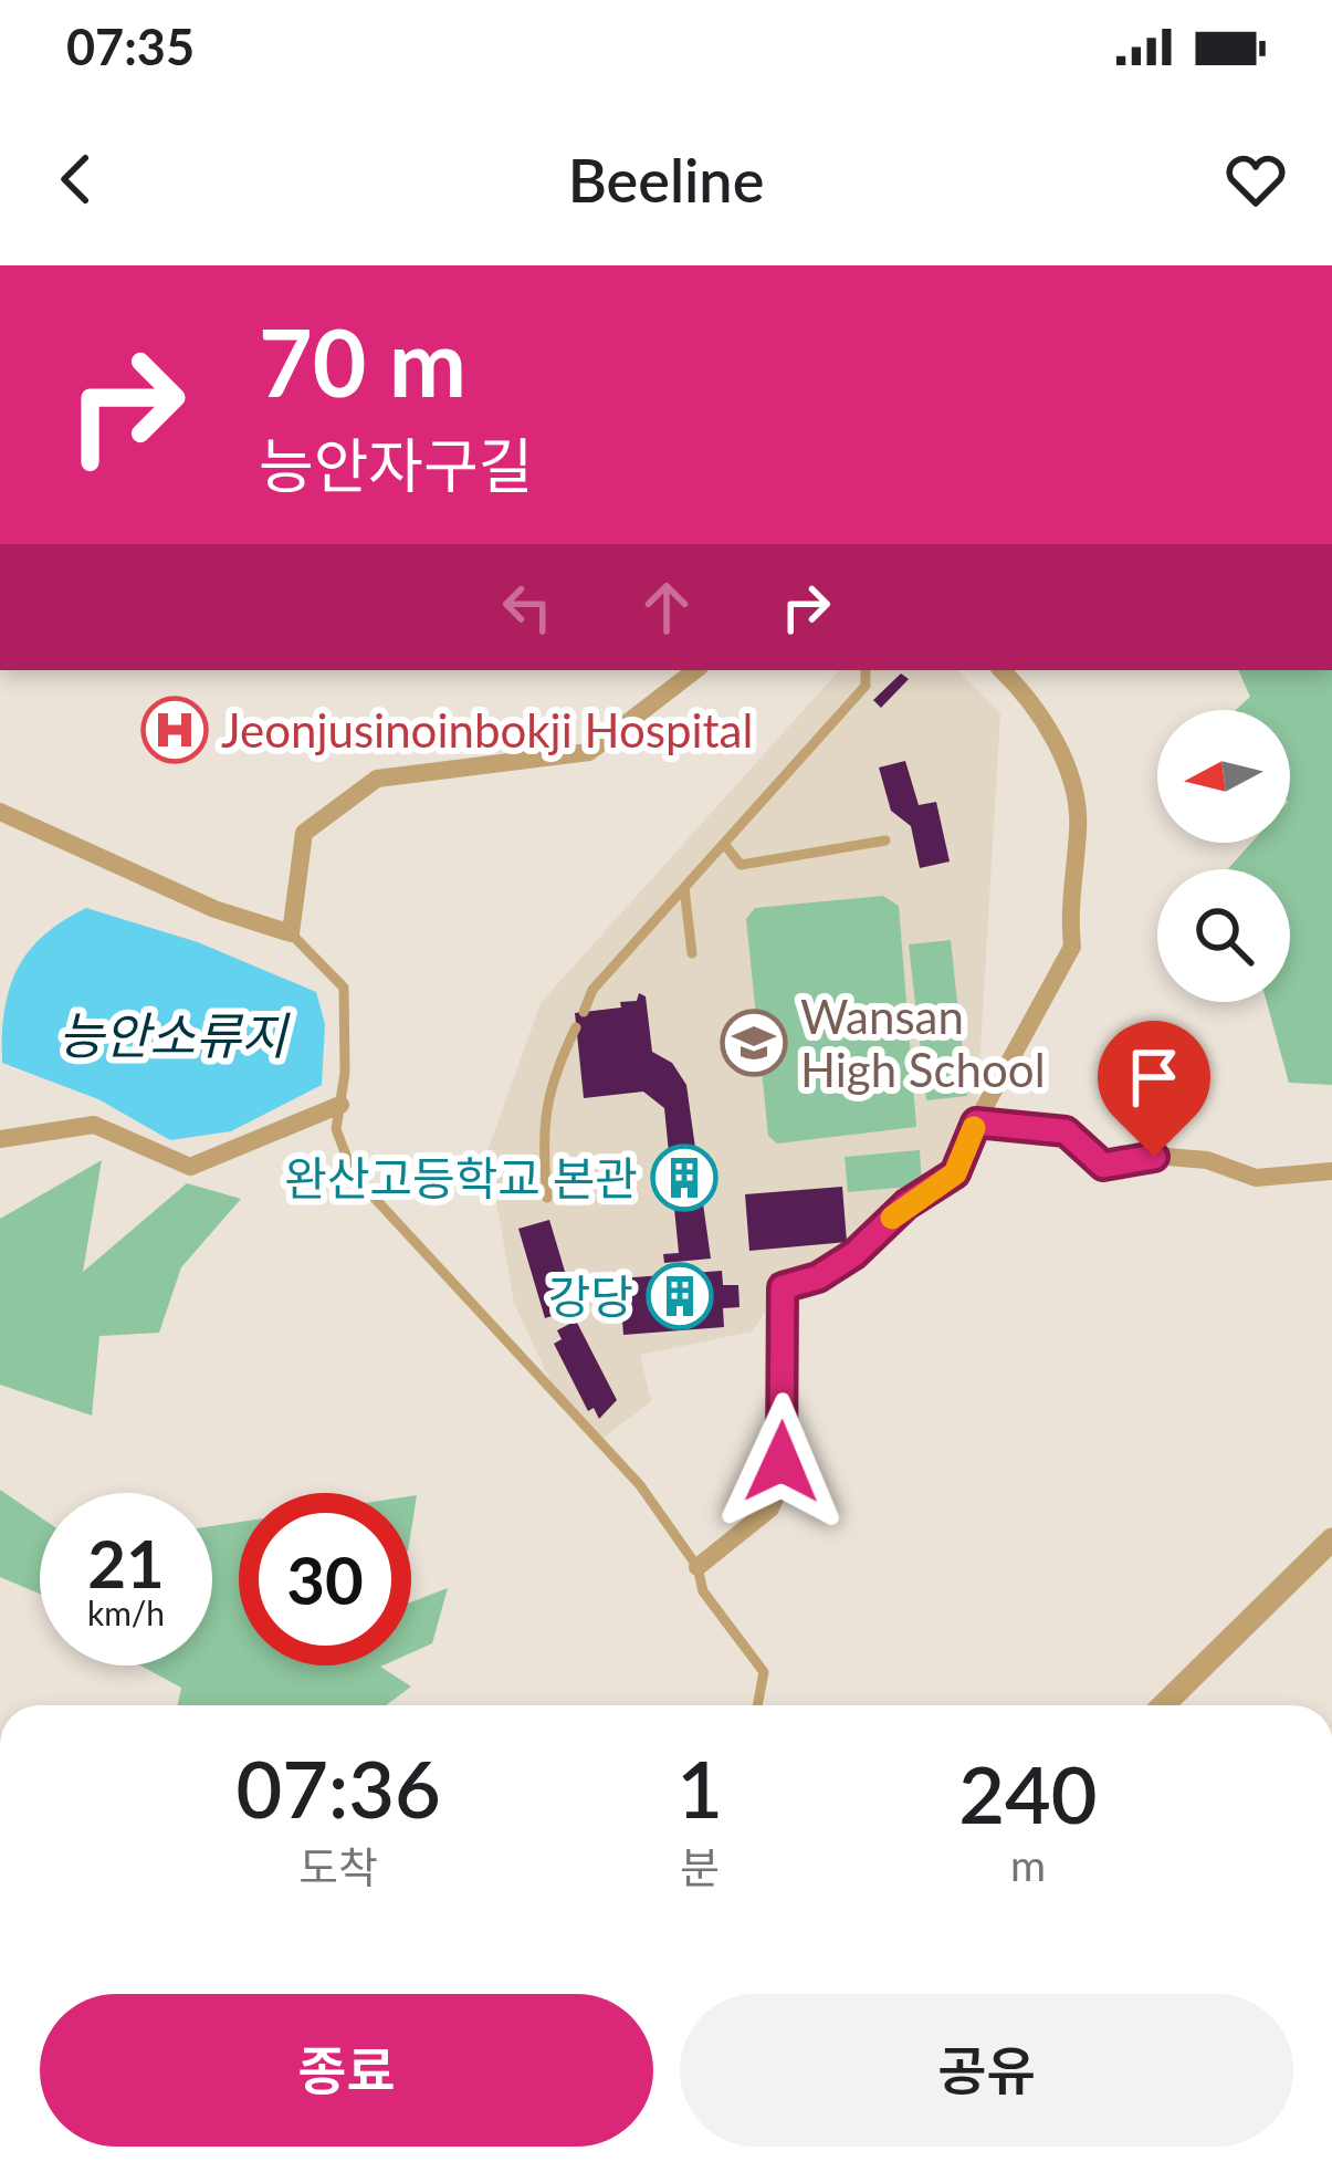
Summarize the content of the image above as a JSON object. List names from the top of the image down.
{
  "water": ["능안소류지"],
  "places": {
    "hospital": ["Jeonjusinoinbokji Hospital"],
    "school or university": ["Wansan High School"],
    "building": ["완산고등학교 본관", "강당"]
  },
  "north": "left",
  "page": {
    "status": "07:35",
    "header": "Beeline",
    "turn": ["70 m", "능안자구길"],
    "speed": "21 km/h",
    "limit": "30",
    "eta": [
      "07:36",
      "도착",
      "1",
      "분",
      "240",
      "m"
    ],
    "buttons": ["종료", "공유"]
  }
}
